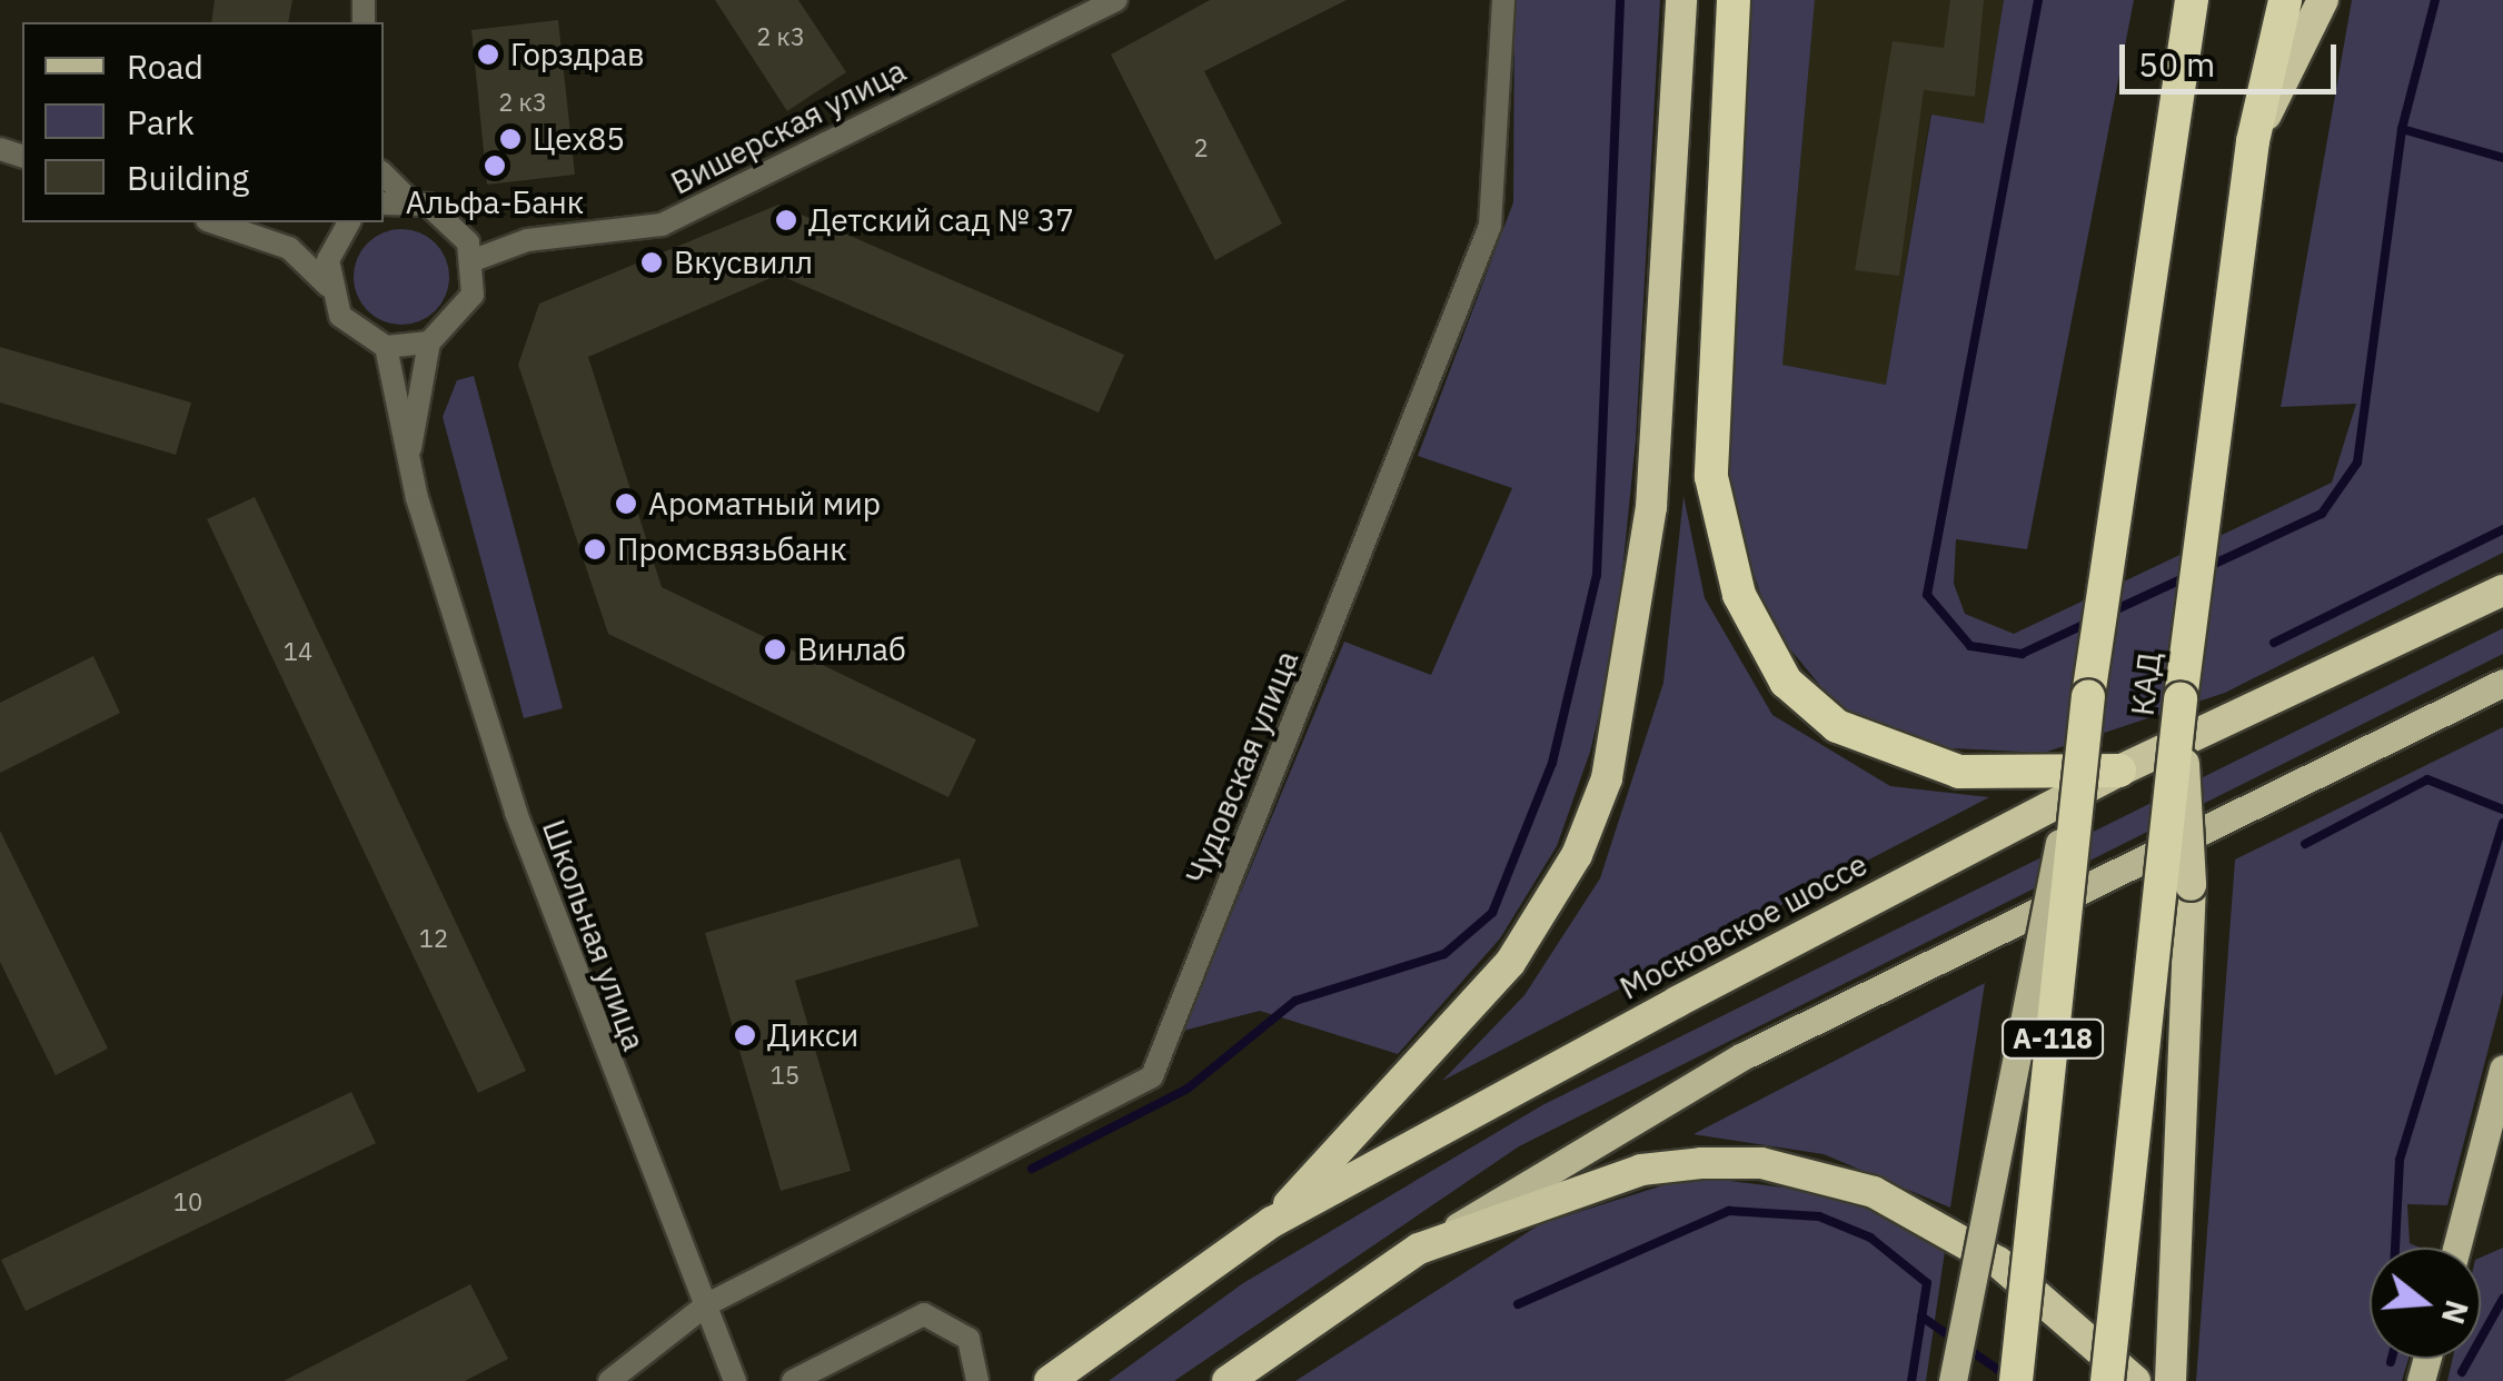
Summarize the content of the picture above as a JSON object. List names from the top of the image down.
{
  "streets": {
    "highway": ["КАД", "Московское шоссе", "А-118"],
    "street": ["Вишерская улица", "Чудовская улица", "Школьная улица"]
  },
  "crossings": [
    ["Чудовская улица", "Школьная улица"]
  ],
  "places": [
    "Горздрав",
    "Цех85",
    "Альфа-Банк",
    "Детский сад № 37",
    "Вкусвилл",
    "Ароматный мир",
    "Промсвязьбанк",
    "Винлаб",
    "Дикси"
  ],
  "house_numbers": [
    "2 к3",
    "2 к3",
    "2",
    "14",
    "12",
    "15",
    "10"
  ],
  "legend": ["Road", "Park", "Building"],
  "scale_bar": "50 m",
  "north": "right"
}
